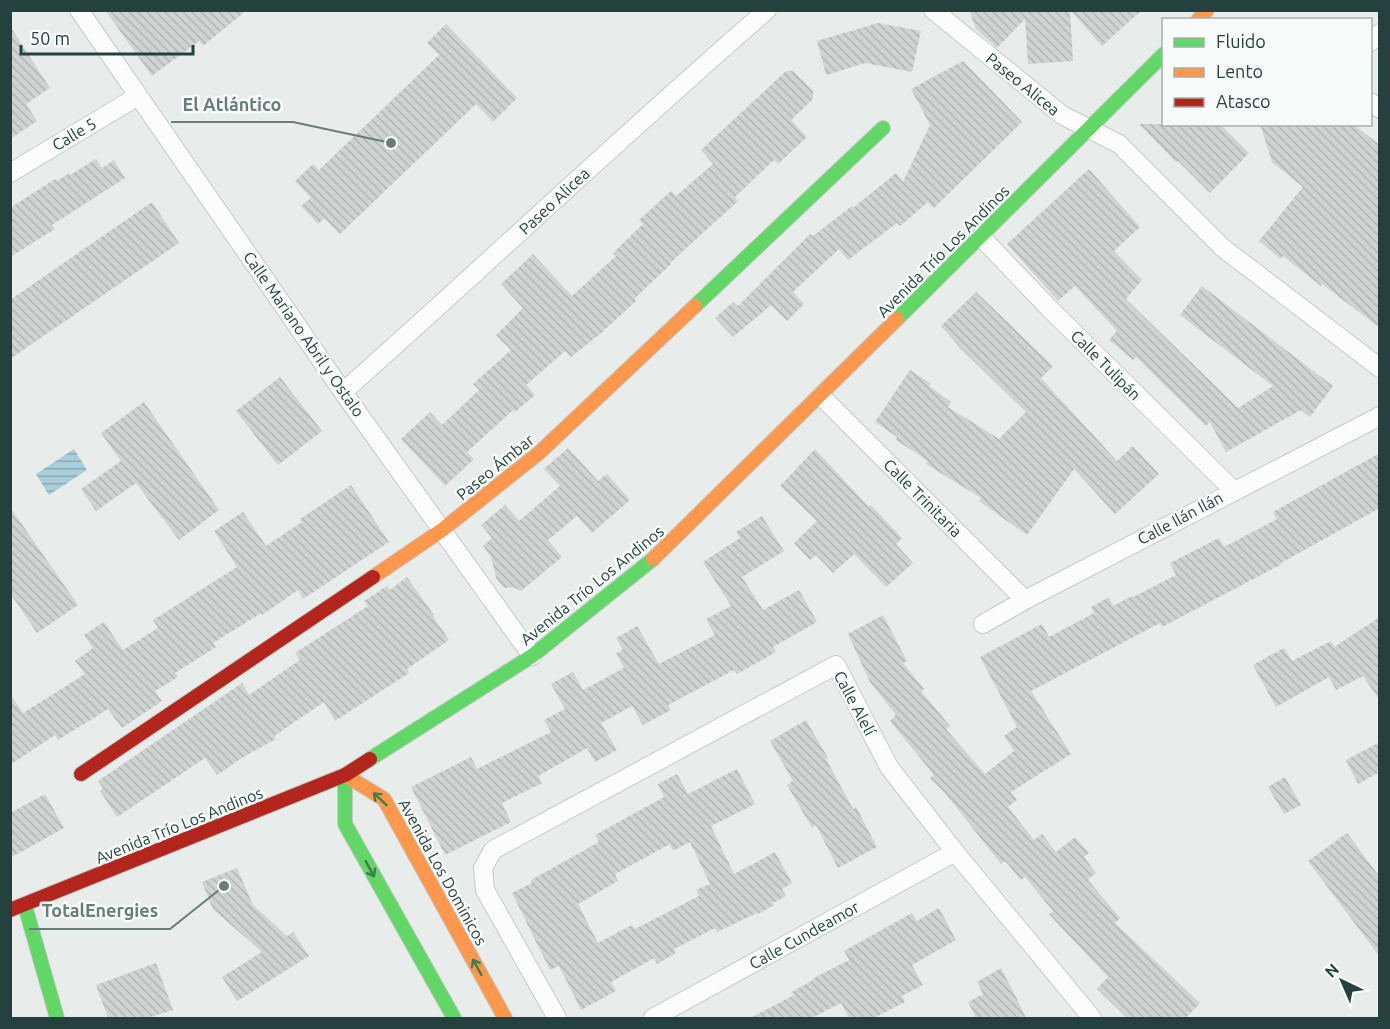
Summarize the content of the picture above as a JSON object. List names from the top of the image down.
{
  "streets": {
    "street": [
      "Paseo Alicea",
      "Calle 5",
      "Avenida Trío Los Andinos",
      "Calle Mariano Abril y Ostalo",
      "Calle Tulipán",
      "Paseo Ámbar",
      "Calle Trinitaria",
      "Calle Ilán Ilán",
      "Calle Alelí",
      "Avenida Los Dominicos",
      "Calle Cundeamor"
    ]
  },
  "crossings": [
    ["Paseo Alicea", "Avenida Trío Los Andinos"],
    ["Paseo Alicea", "Calle Mariano Abril y Ostalo"],
    ["Calle 5", "Calle Mariano Abril y Ostalo"],
    ["Avenida Trío Los Andinos", "Calle Mariano Abril y Ostalo"],
    ["Avenida Trío Los Andinos", "Calle Tulipán"],
    ["Avenida Trío Los Andinos", "Calle Trinitaria"],
    ["Avenida Trío Los Andinos", "Avenida Los Dominicos"],
    ["Calle Mariano Abril y Ostalo", "Paseo Ámbar"],
    ["Calle Tulipán", "Calle Ilán Ilán"],
    ["Calle Trinitaria", "Calle Ilán Ilán"],
    ["Calle Alelí", "Calle Cundeamor"]
  ],
  "places": ["El Atlántico", "TotalEnergies"],
  "legend": ["Fluido", "Lento", "Atasco"],
  "scale_bar": "50 m",
  "north": "top left"
}
